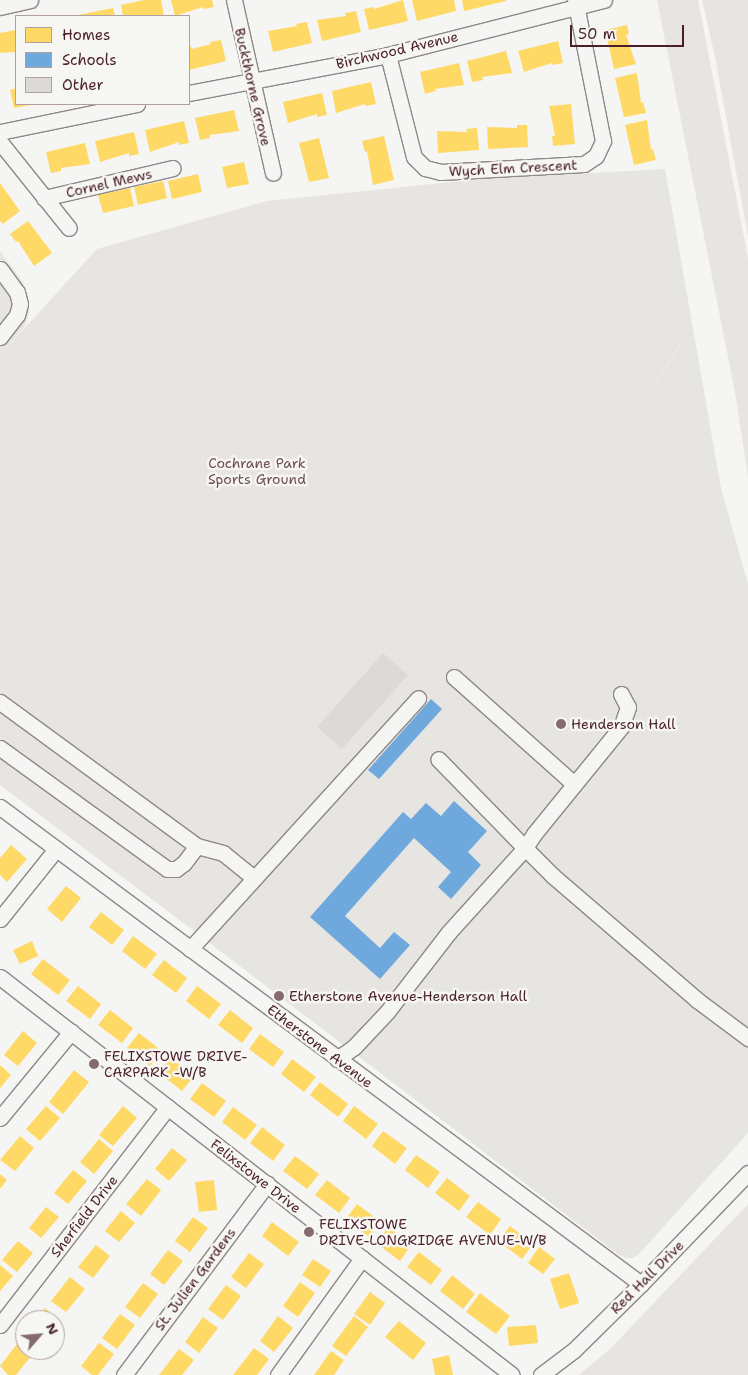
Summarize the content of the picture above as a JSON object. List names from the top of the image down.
{
  "streets": {
    "street": [
      "Birchwood Avenue",
      "Buckthorne Grove",
      "Wych Elm Crescent",
      "Cornel Mews",
      "Etherstone Avenue",
      "Felixstowe Drive",
      "Sherfield Drive",
      "Red Hall Drive",
      "St. Julien Gardens"
    ]
  },
  "crossings": [
    ["Birchwood Avenue", "Buckthorne Grove"],
    ["Birchwood Avenue", "Wych Elm Crescent"],
    ["Etherstone Avenue", "Red Hall Drive"],
    ["Felixstowe Drive", "Sherfield Drive"],
    ["Felixstowe Drive", "St. Julien Gardens"]
  ],
  "parks": ["Cochrane Park Sports Ground"],
  "places": [
    "Henderson Hall",
    "Etherstone Avenue-Henderson Hall",
    "FELIXSTOWE DRIVE- CARPARK -W/B",
    "FELIXSTOWE DRIVE-LONGRIDGE AVENUE-W/B"
  ],
  "legend": ["Homes", "Schools", "Other"],
  "scale_bar": "50 m",
  "north": "top right"
}
